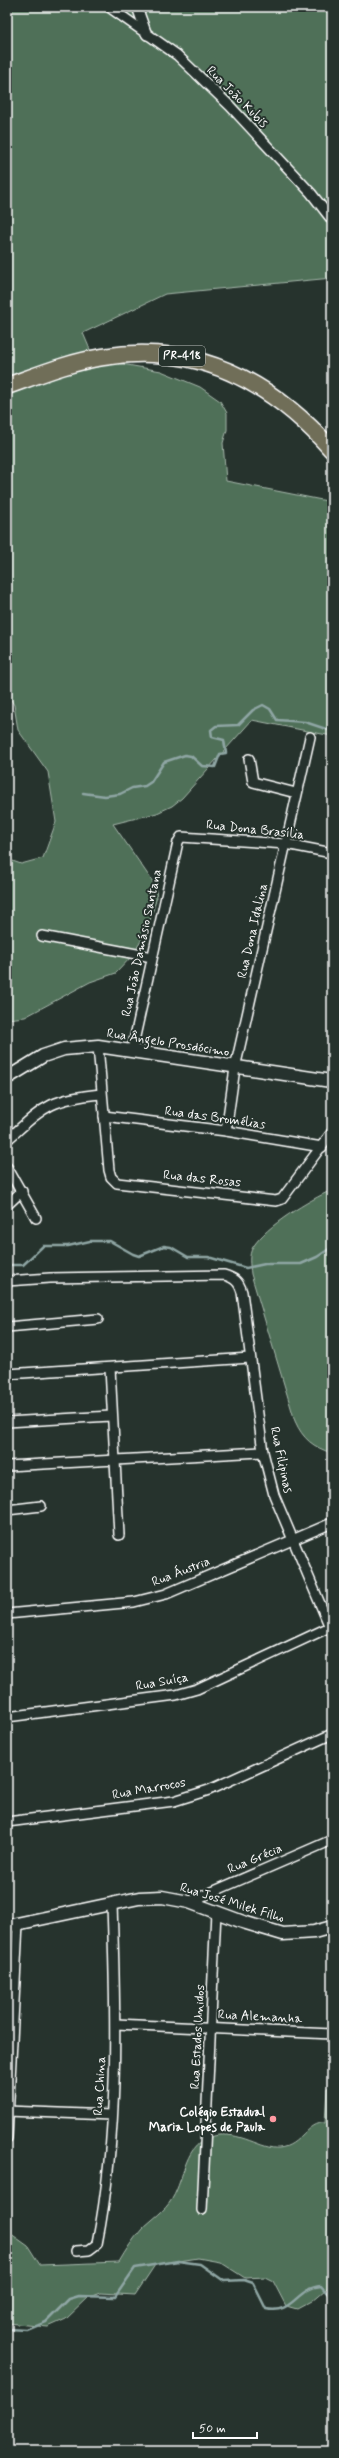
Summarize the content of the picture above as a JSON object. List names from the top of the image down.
{
  "streets": {
    "highway": ["PR-418"],
    "street": [
      "Rua João Kubis",
      "Rua Dona Brasília",
      "Rua Dona Idalina",
      "Rua João Damásio Santana",
      "Rua Ângelo Prosdócimo",
      "Rua das Bromélias",
      "Rua das Rosas",
      "Rua Filipinas",
      "Rua Áustria",
      "Rua Suíça",
      "Rua Marrocos",
      "Rua Grécia",
      "Rua José Milek Filho",
      "Rua Alemanha",
      "Rua Estados Unidos",
      "Rua China"
    ]
  },
  "crossings": [
    ["Rua Dona Brasília", "Rua Dona Idalina"],
    ["Rua Dona Brasília", "Rua João Damásio Santana"],
    ["Rua Dona Idalina", "Rua Ângelo Prosdócimo"],
    ["Rua Dona Idalina", "Rua das Bromélias"],
    ["Rua João Damásio Santana", "Rua Ângelo Prosdócimo"],
    ["Rua das Bromélias", "Rua das Rosas"],
    ["Rua Filipinas", "Rua Áustria"],
    ["Rua Filipinas", "Rua Suíça"],
    ["Rua Grécia", "Rua José Milek Filho"],
    ["Rua José Milek Filho", "Rua Estados Unidos"],
    ["Rua José Milek Filho", "Rua China"],
    ["Rua Alemanha", "Rua Estados Unidos"],
    ["Rua Alemanha", "Rua China"]
  ],
  "places": ["Colégio Estadual Maria Lopes de Paula"],
  "scale_bar": "50 m"
}
